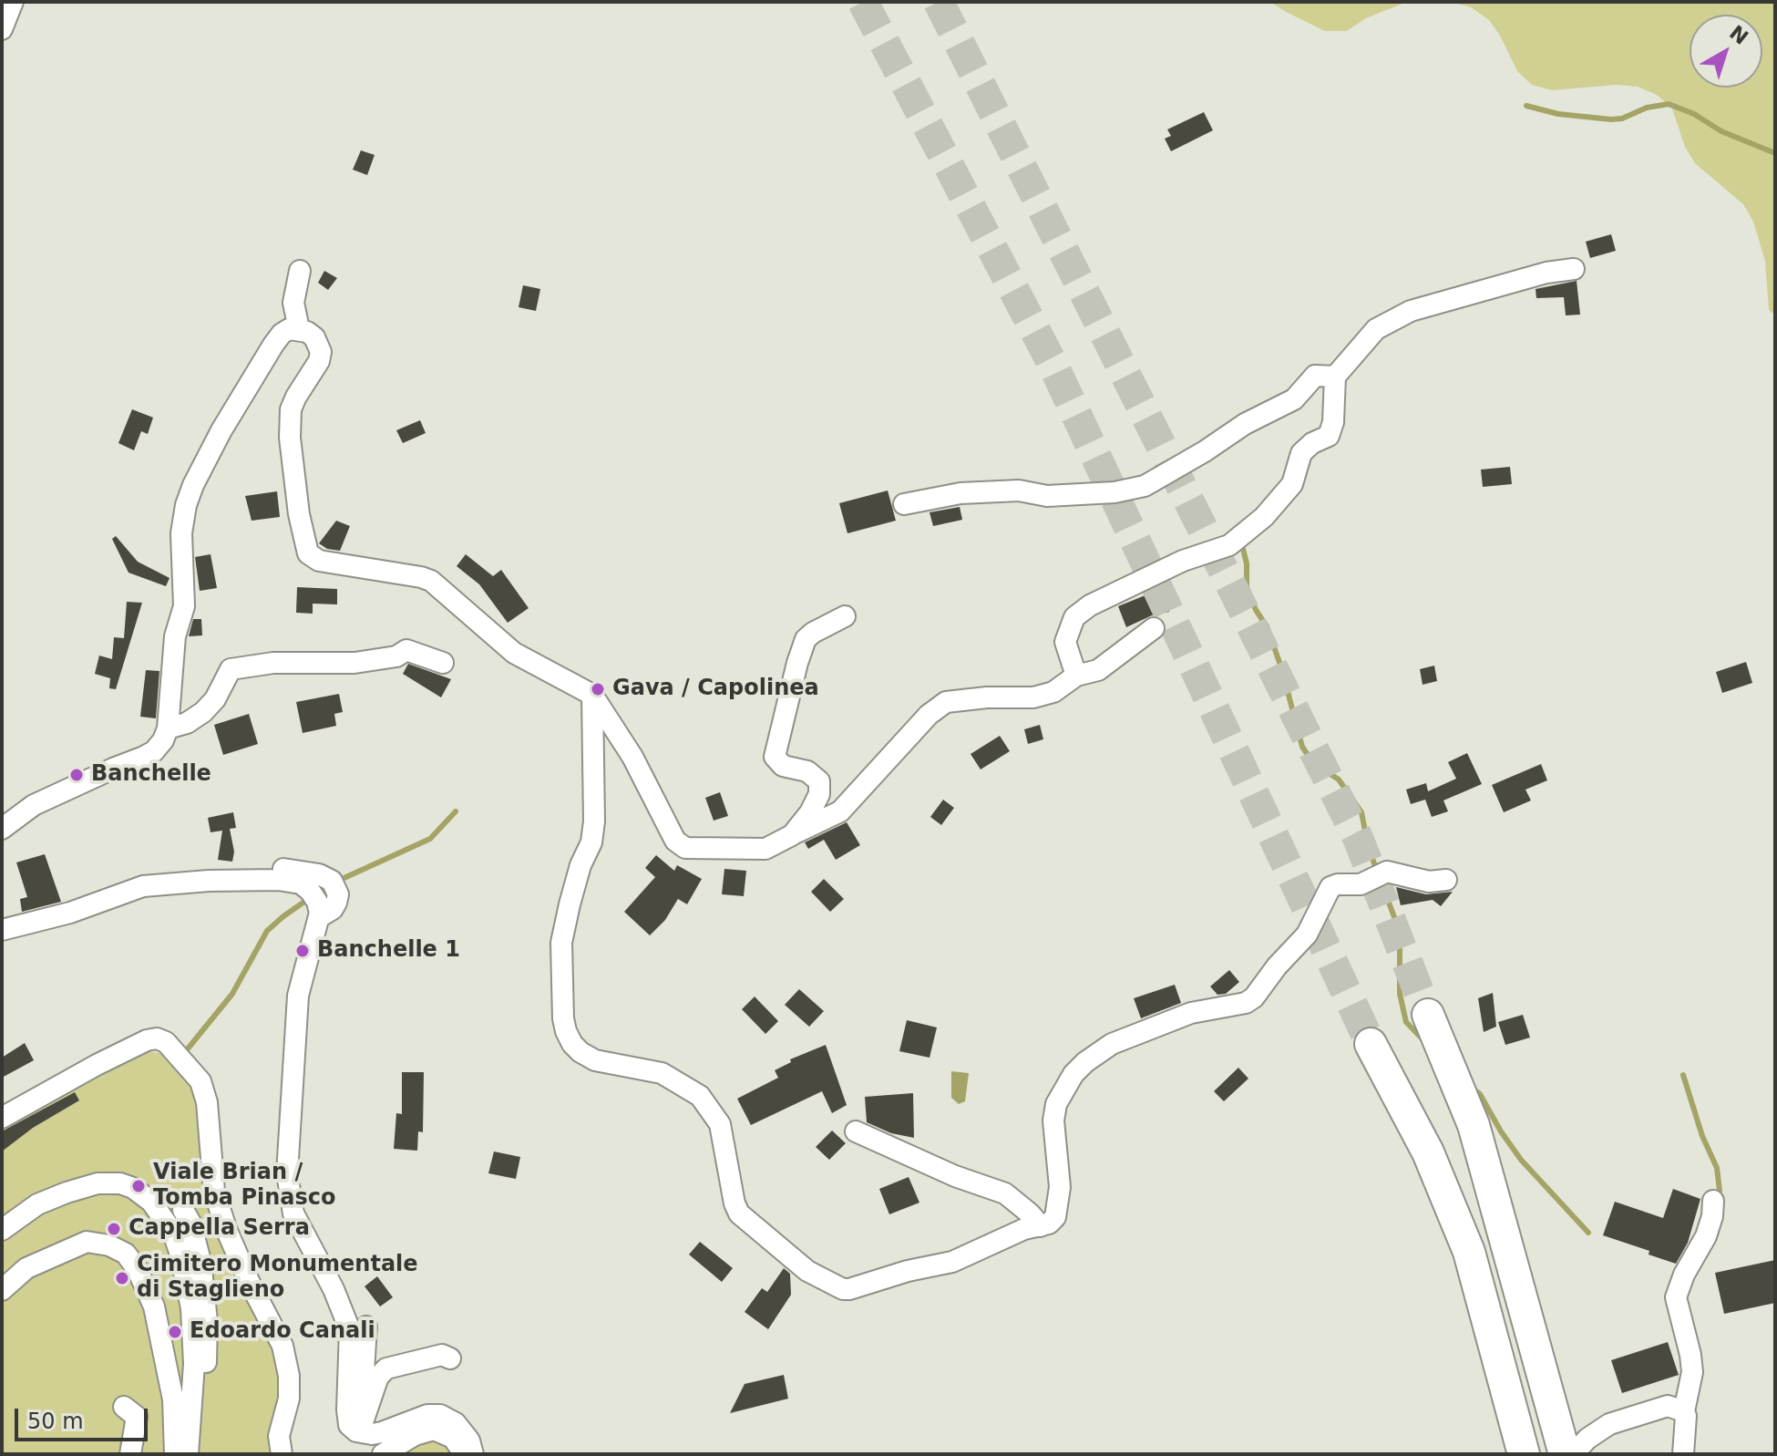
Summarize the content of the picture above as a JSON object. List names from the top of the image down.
{
  "places": [
    "Gava / Capolinea",
    "Banchelle",
    "Banchelle 1",
    "Viale Brian / Tomba Pinasco",
    "Cappella Serra",
    "Cimitero Monumentale di Staglieno",
    "Edoardo Canali"
  ],
  "scale_bar": "50 m",
  "north": "top right"
}
